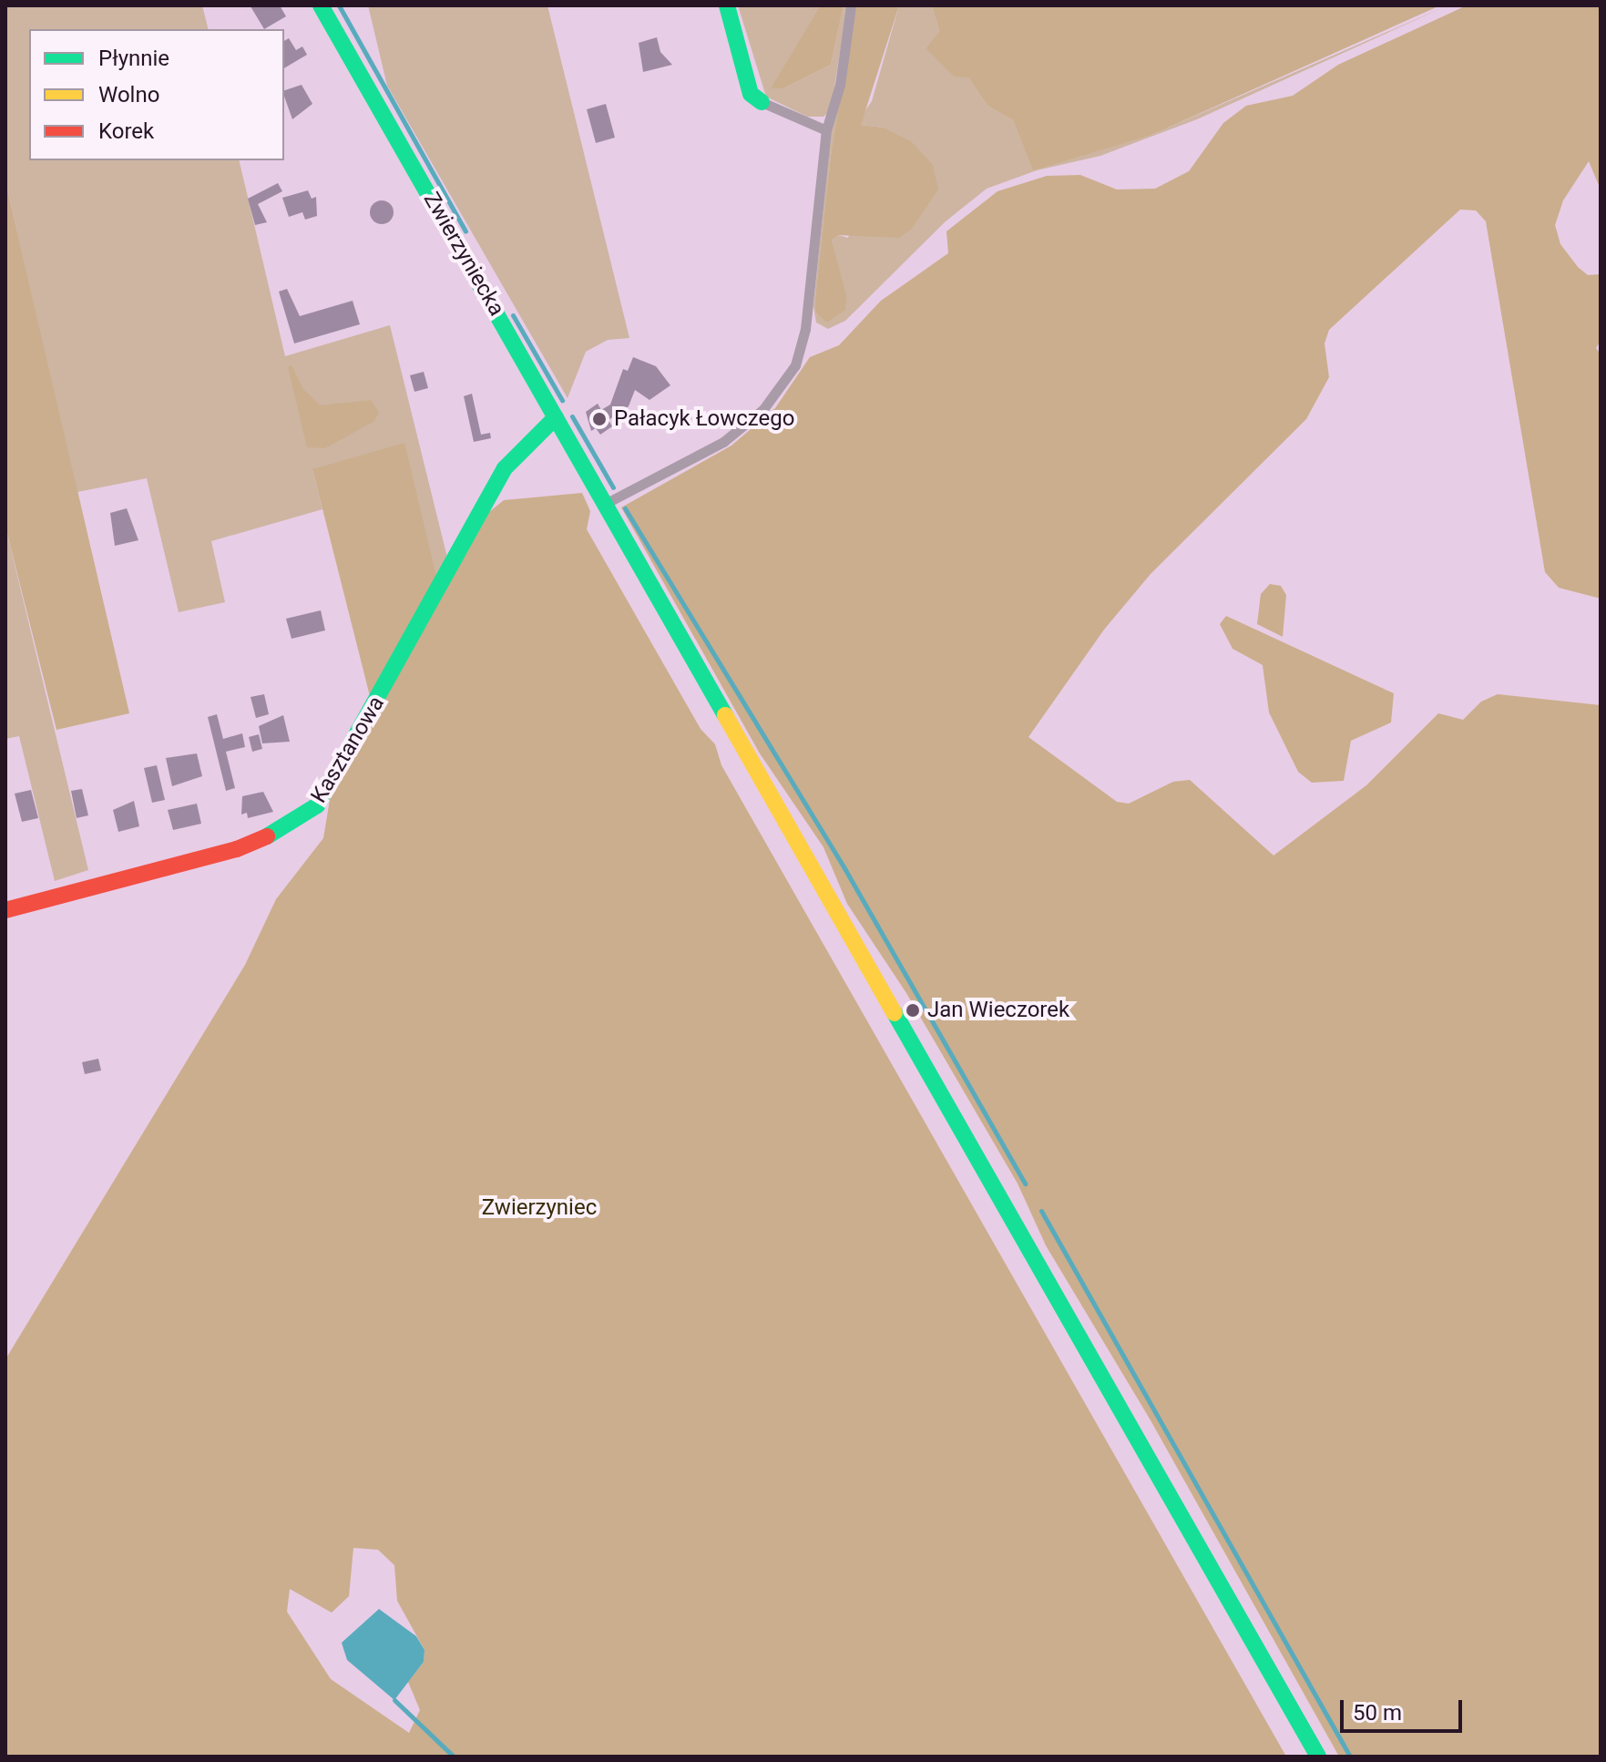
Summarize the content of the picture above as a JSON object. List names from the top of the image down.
{
  "streets": {
    "street": ["Zwierzyniecka", "Kasztanowa"]
  },
  "crossings": [
    ["Zwierzyniecka", "Kasztanowa"]
  ],
  "parks": ["Zwierzyniec"],
  "places": ["Pałacyk Łowczego", "Jan Wieczorek"],
  "legend": ["Płynnie", "Wolno", "Korek"],
  "scale_bar": "50 m"
}
